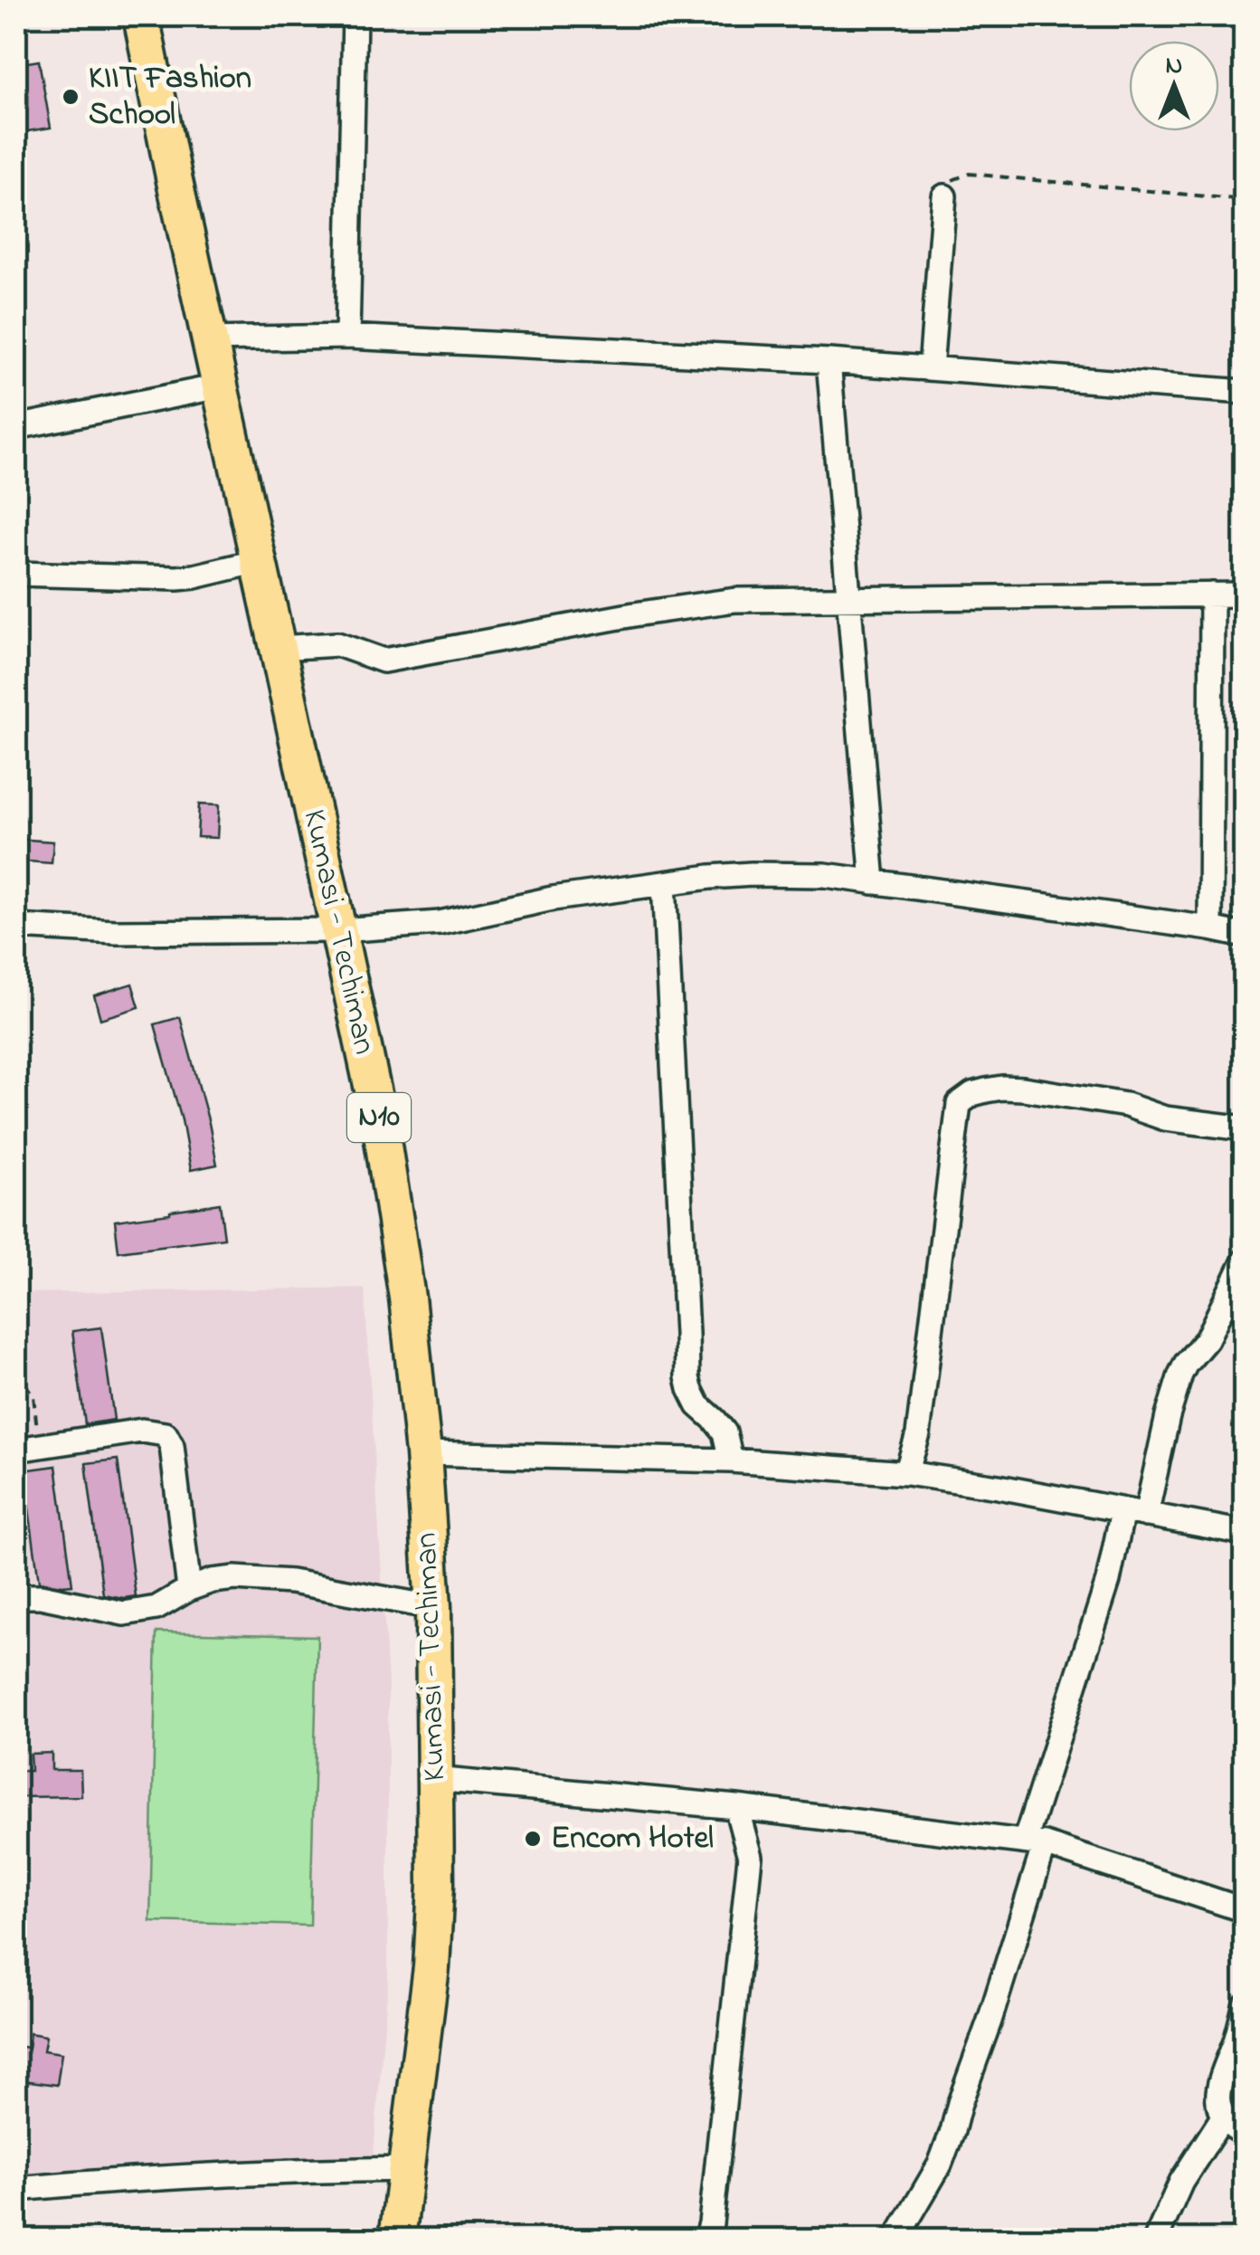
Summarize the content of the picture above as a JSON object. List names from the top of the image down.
{
  "streets": {
    "highway": ["Kumasi - Techiman", "N10"]
  },
  "places": ["KIIT Fashion School", "Encom Hotel"],
  "north": "top"
}
